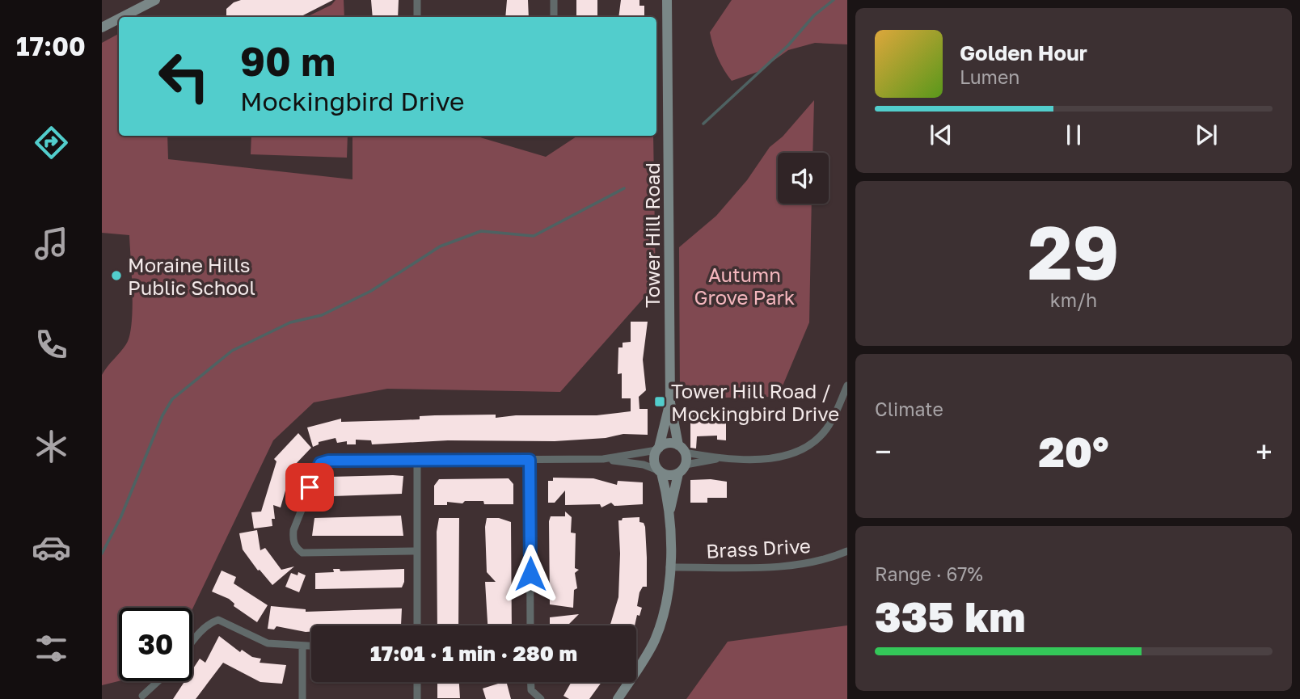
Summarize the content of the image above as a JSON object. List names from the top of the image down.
{
  "streets": {
    "street": ["Tower Hill Road", "Brass Drive"]
  },
  "parks": ["Autumn Grove Park"],
  "places": {
    "other": ["Moraine Hills Public School"],
    "transit": ["Tower Hill Road / Mockingbird Drive"]
  },
  "page": {
    "tabs": "17:00",
    "turn": ["90 m", "Mockingbird Drive"],
    "song": ["Golden Hour", "Lumen"],
    "tile": [
      ["29", "km/h"],
      "Climate",
      ["Range · 67%", "335 km"]
    ],
    "heat": ["−", "20°", "+"],
    "limit": "30",
    "trip": "17:01 · 1 min · 280 m"
  }
}
